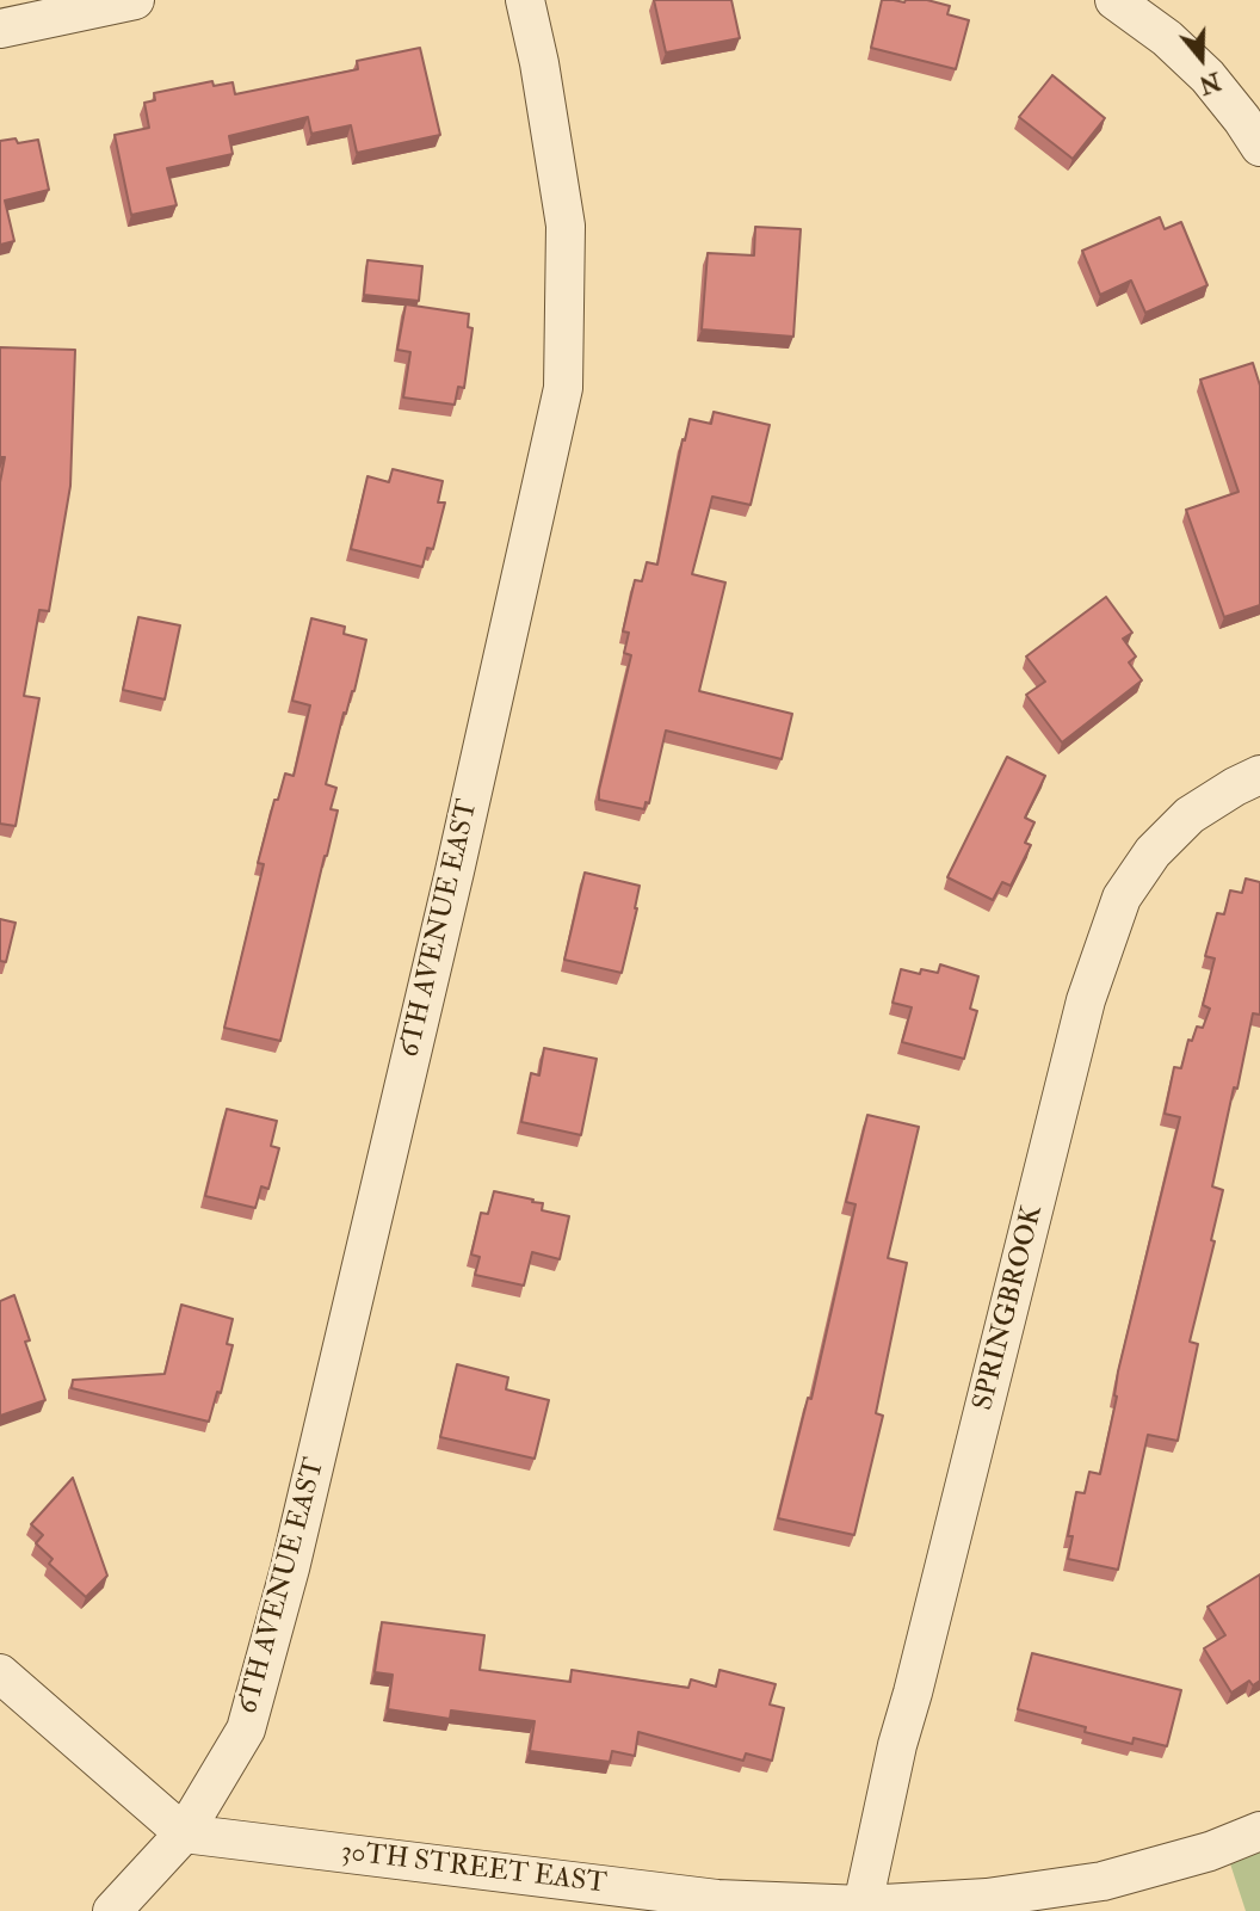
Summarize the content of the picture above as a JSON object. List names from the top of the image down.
{
  "streets": {
    "street": ["6TH AVENUE EAST", "SPRINGBROOK", "30TH STREET EAST"]
  },
  "crossings": [
    ["6TH AVENUE EAST", "30TH STREET EAST"],
    ["SPRINGBROOK", "30TH STREET EAST"]
  ],
  "north": "bottom"
}
